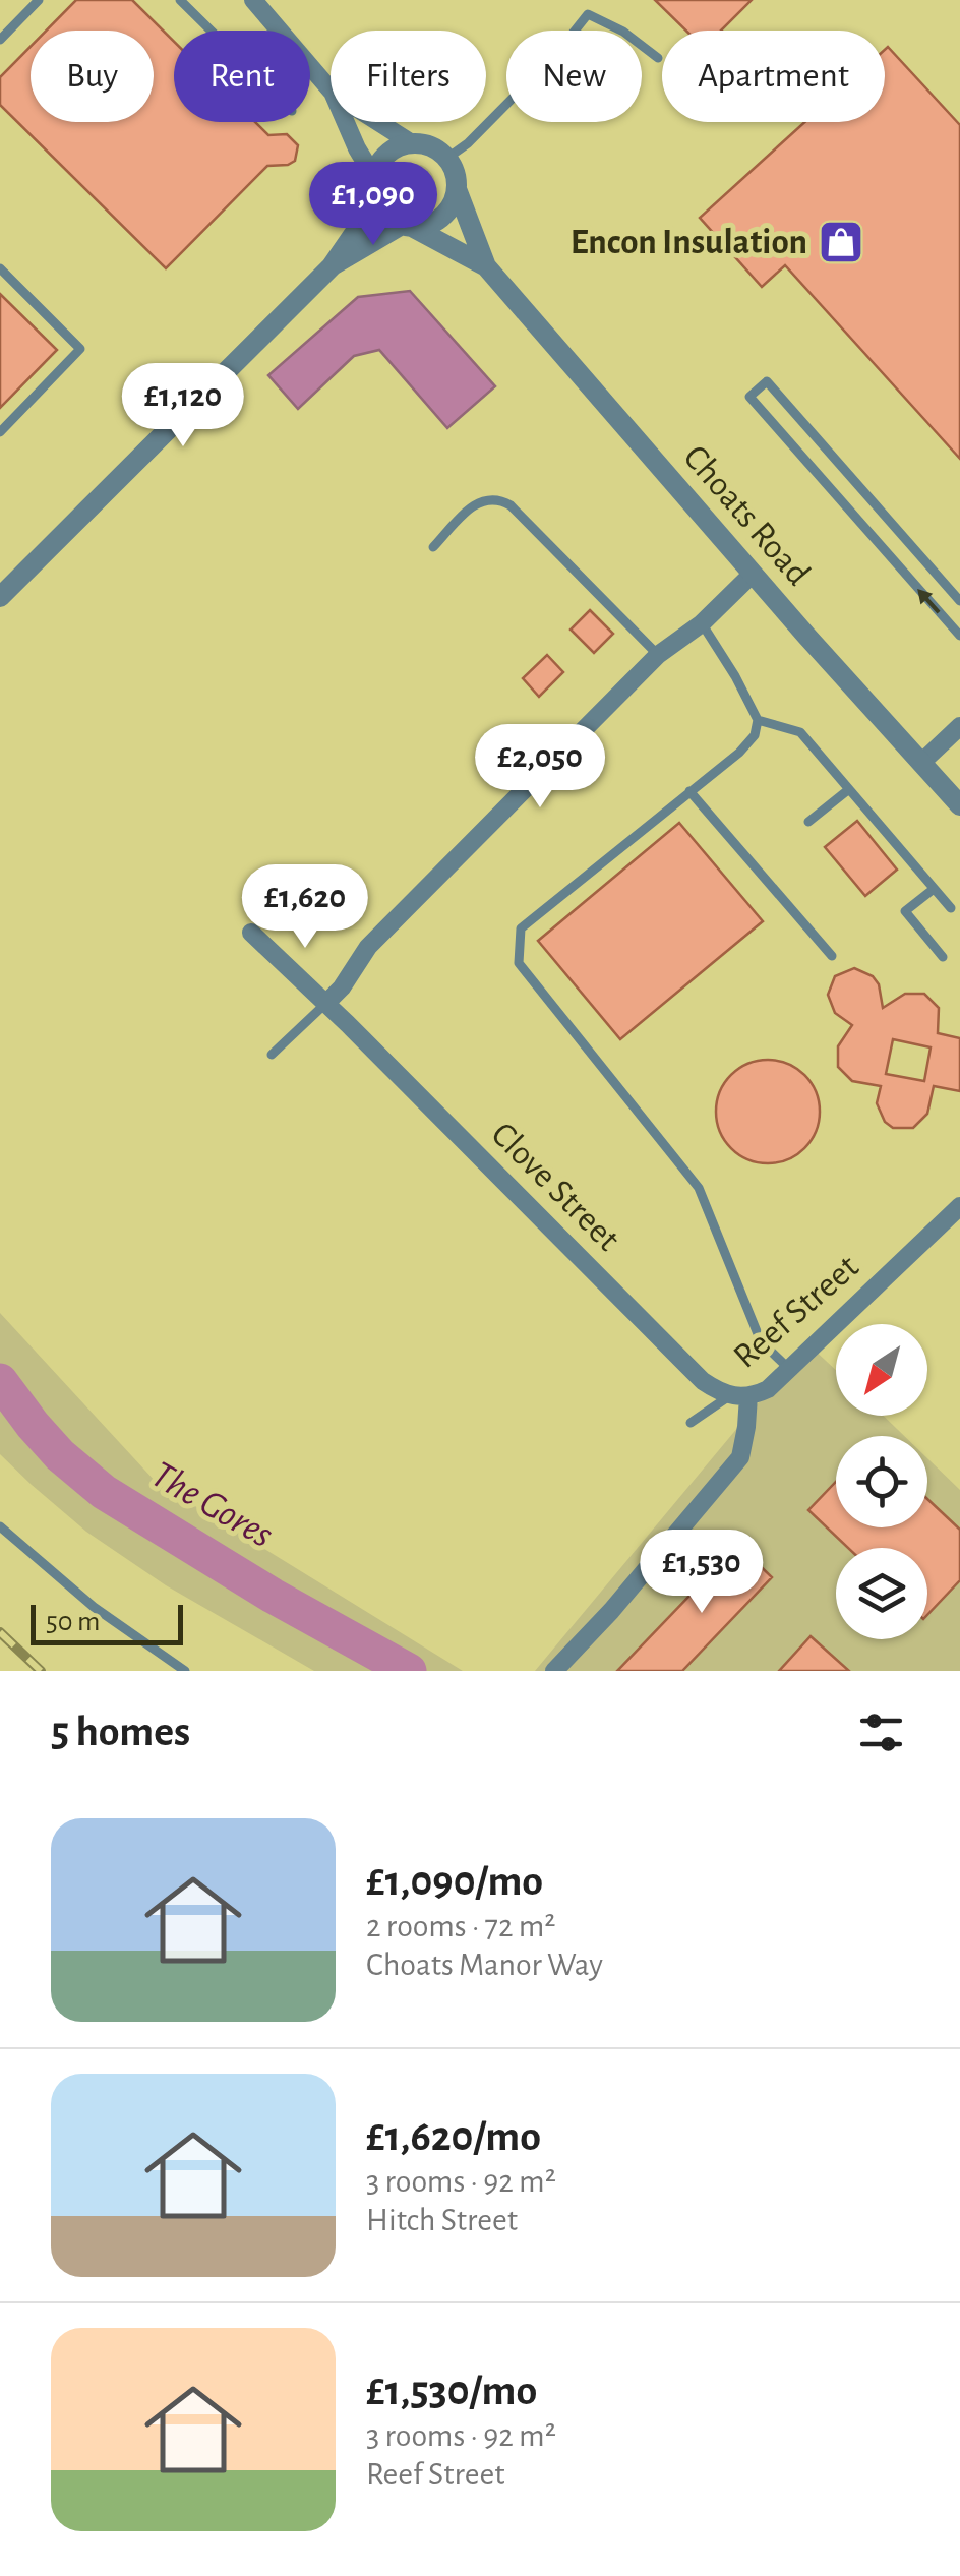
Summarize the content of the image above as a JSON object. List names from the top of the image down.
{
  "streets": {
    "street": ["Choats Road", "Clove Street", "Reef Street"]
  },
  "crossings": [
    ["Clove Street", "Reef Street"]
  ],
  "water": ["The Gores"],
  "places": {
    "shop": ["Encon Insulation"]
  },
  "scale_bar": "50 m",
  "north": "bottom left",
  "page": {
    "chip": [
      "Buy",
      "Rent",
      "Filters",
      "New",
      "Apartment"
    ],
    "price": [
      "£1,090",
      "£1,120",
      "£2,050",
      "£1,620",
      "£1,530"
    ],
    "scale": "50 m",
    "heading": "5 homes",
    "list": [
      {
        "name": "£1,090/mo",
        "note": "2 rooms · 72 m² · Choats Manor Way"
      },
      {
        "name": "£1,620/mo",
        "note": "3 rooms · 92 m² · Hitch Street"
      },
      {
        "name": "£1,530/mo",
        "note": "3 rooms · 92 m² · Reef Street"
      }
    ]
  }
}
